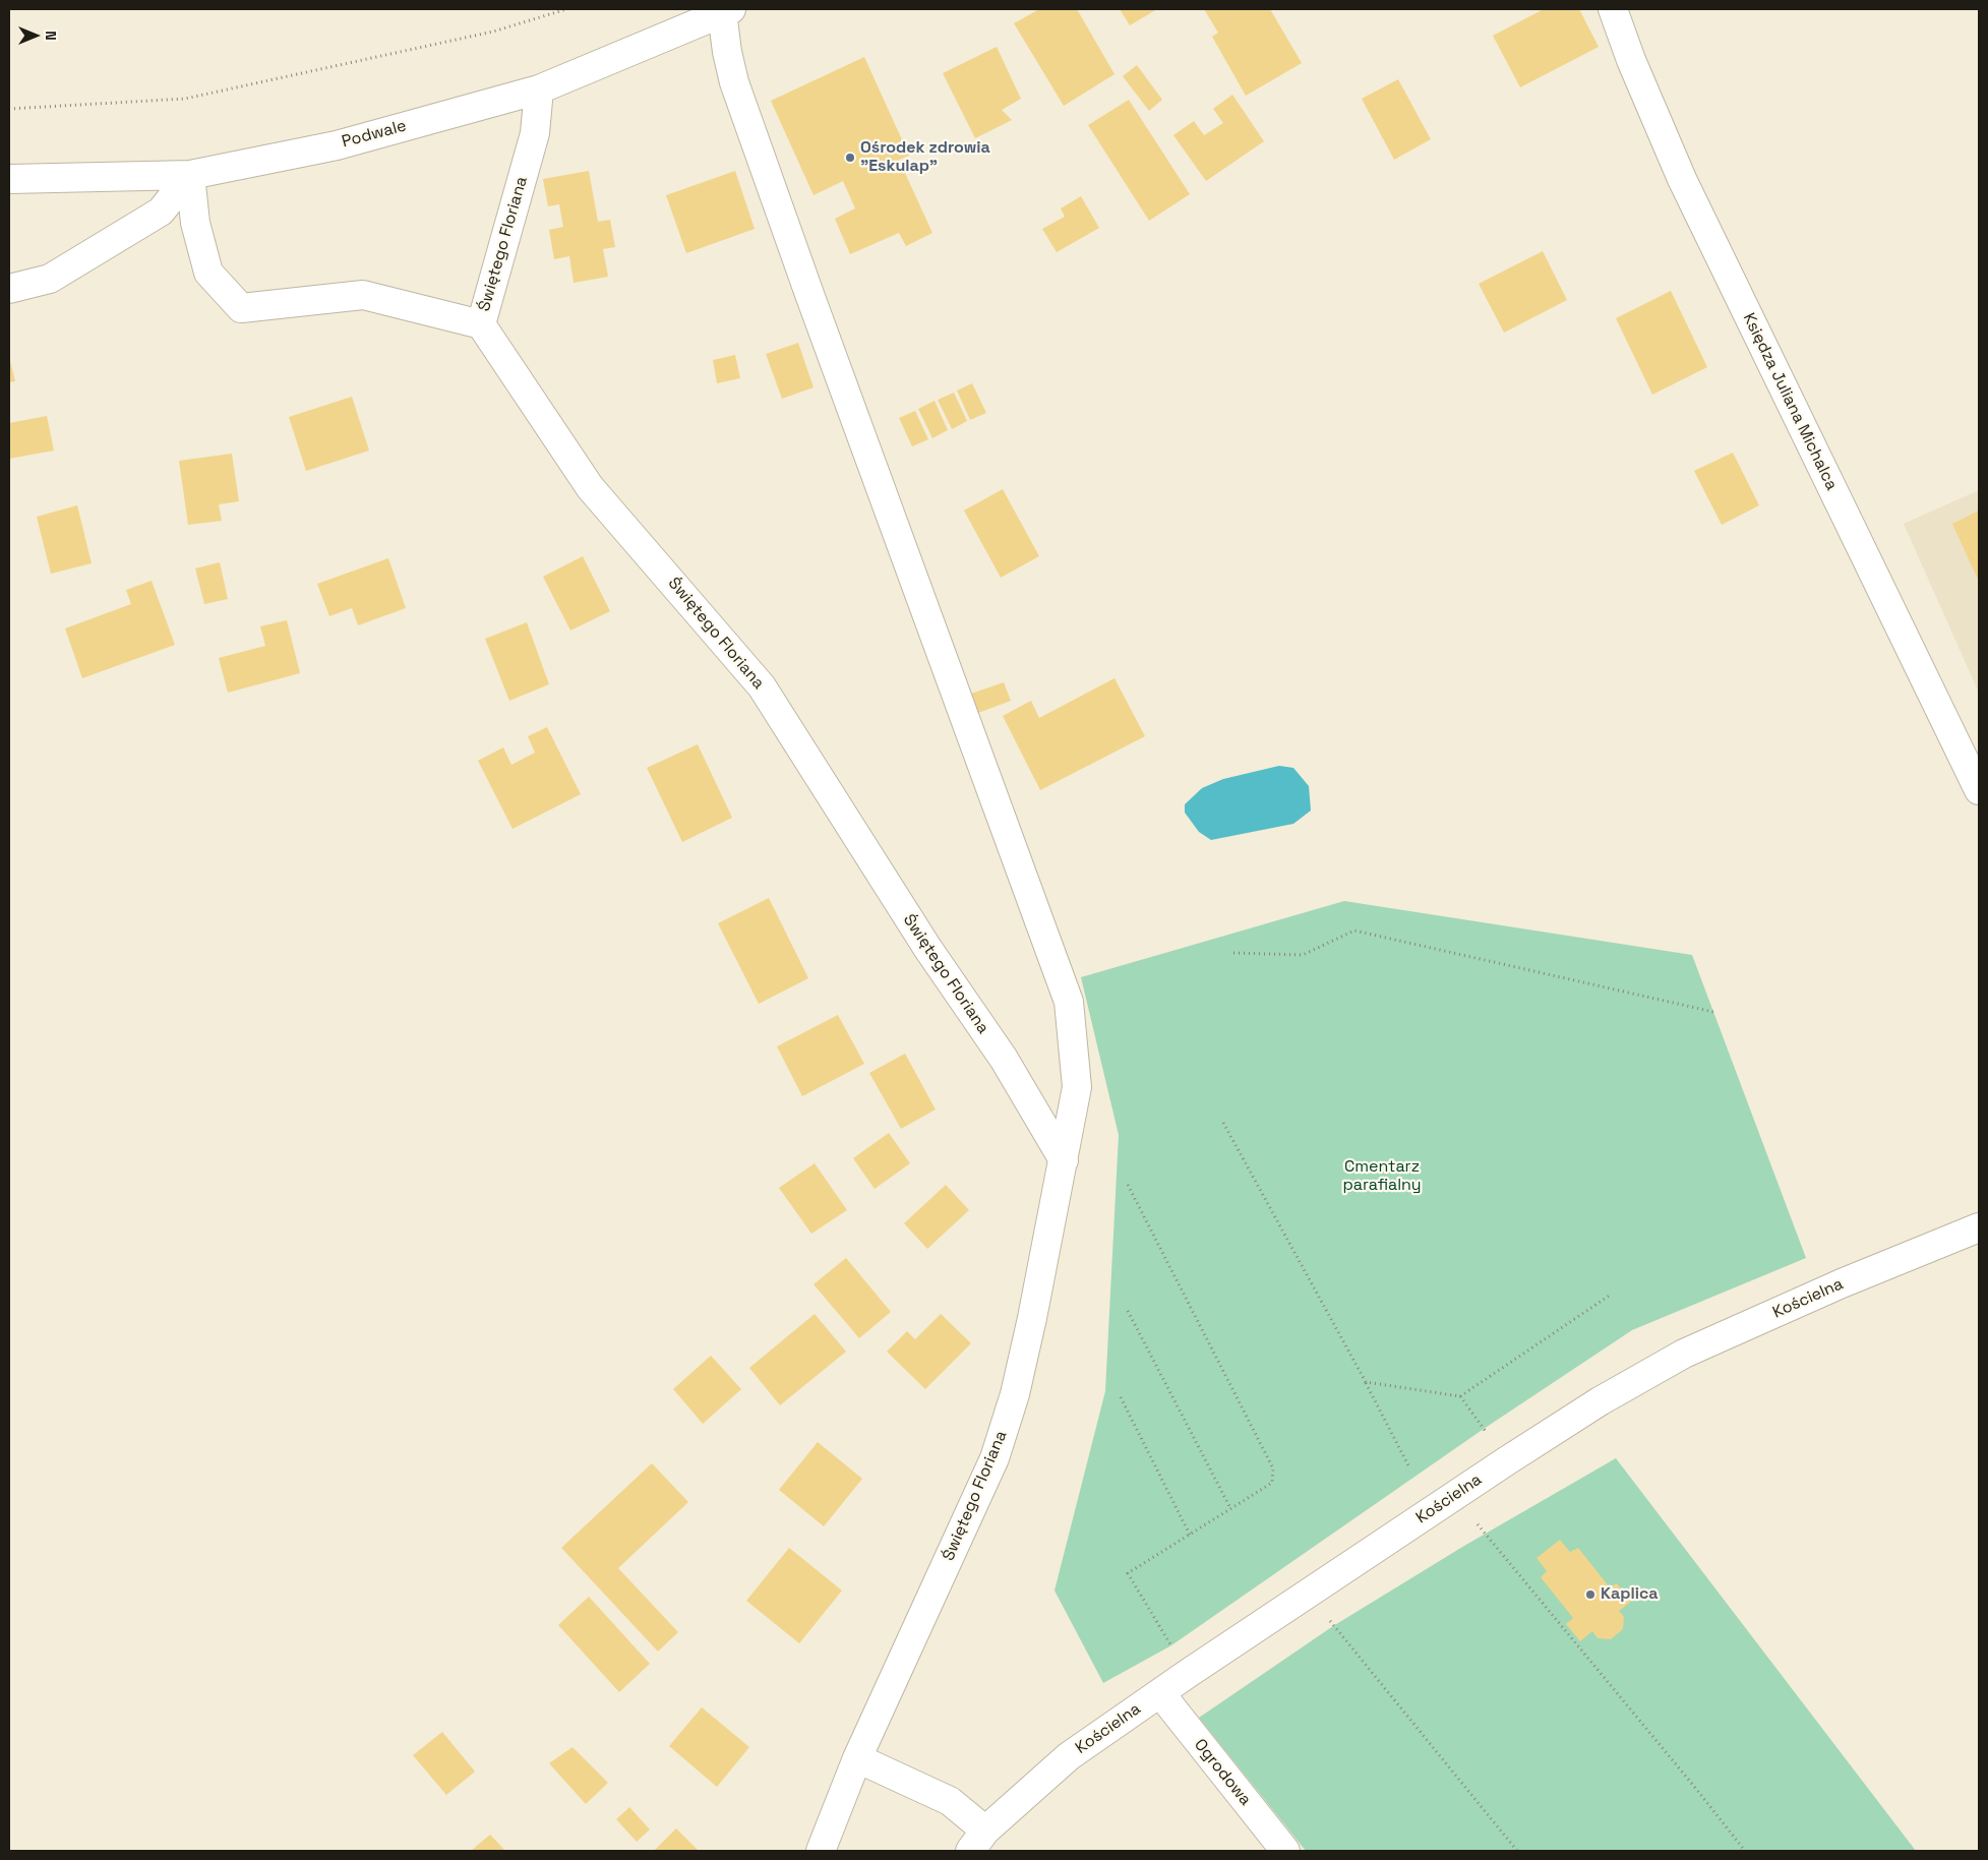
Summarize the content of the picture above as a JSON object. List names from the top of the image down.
{
  "streets": {
    "street": [
      "Podwale",
      "Świętego Floriana",
      "Księdza Juliana Michalca",
      "Kościelna",
      "Ogrodowa"
    ]
  },
  "crossings": [
    ["Podwale", "Świętego Floriana"],
    ["Kościelna", "Ogrodowa"]
  ],
  "parks": ["Cmentarz parafialny"],
  "places": ["Ośrodek zdrowia \"Eskulap\"", "Kaplica"],
  "north": "right"
}
